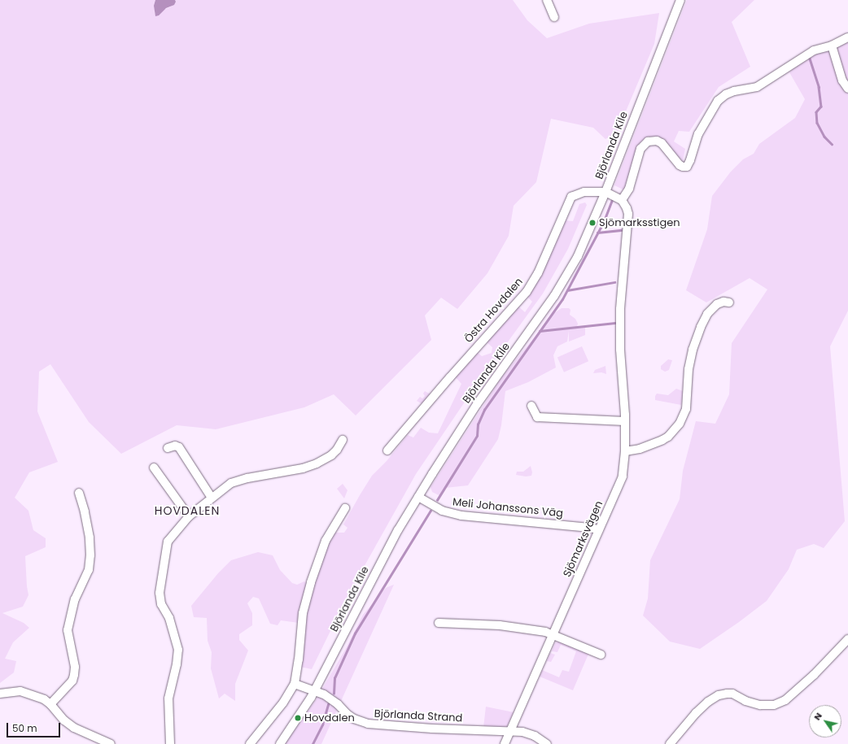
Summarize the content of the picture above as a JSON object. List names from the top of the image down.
{
  "streets": {
    "street": [
      "Björlanda Kile",
      "Östra Hovdalen",
      "Meli Johanssons Väg",
      "Sjömarksvägen",
      "Björlanda Strand"
    ]
  },
  "crossings": [
    ["Björlanda Kile", "Östra Hovdalen"],
    ["Björlanda Kile", "Meli Johanssons Väg"],
    ["Björlanda Kile", "Björlanda Strand"],
    ["Meli Johanssons Väg", "Sjömarksvägen"],
    ["Sjömarksvägen", "Björlanda Strand"]
  ],
  "districts": ["HOVDALEN"],
  "places": ["Sjömarksstigen", "Hovdalen"],
  "scale_bar": "50 m",
  "north": "top left"
}
